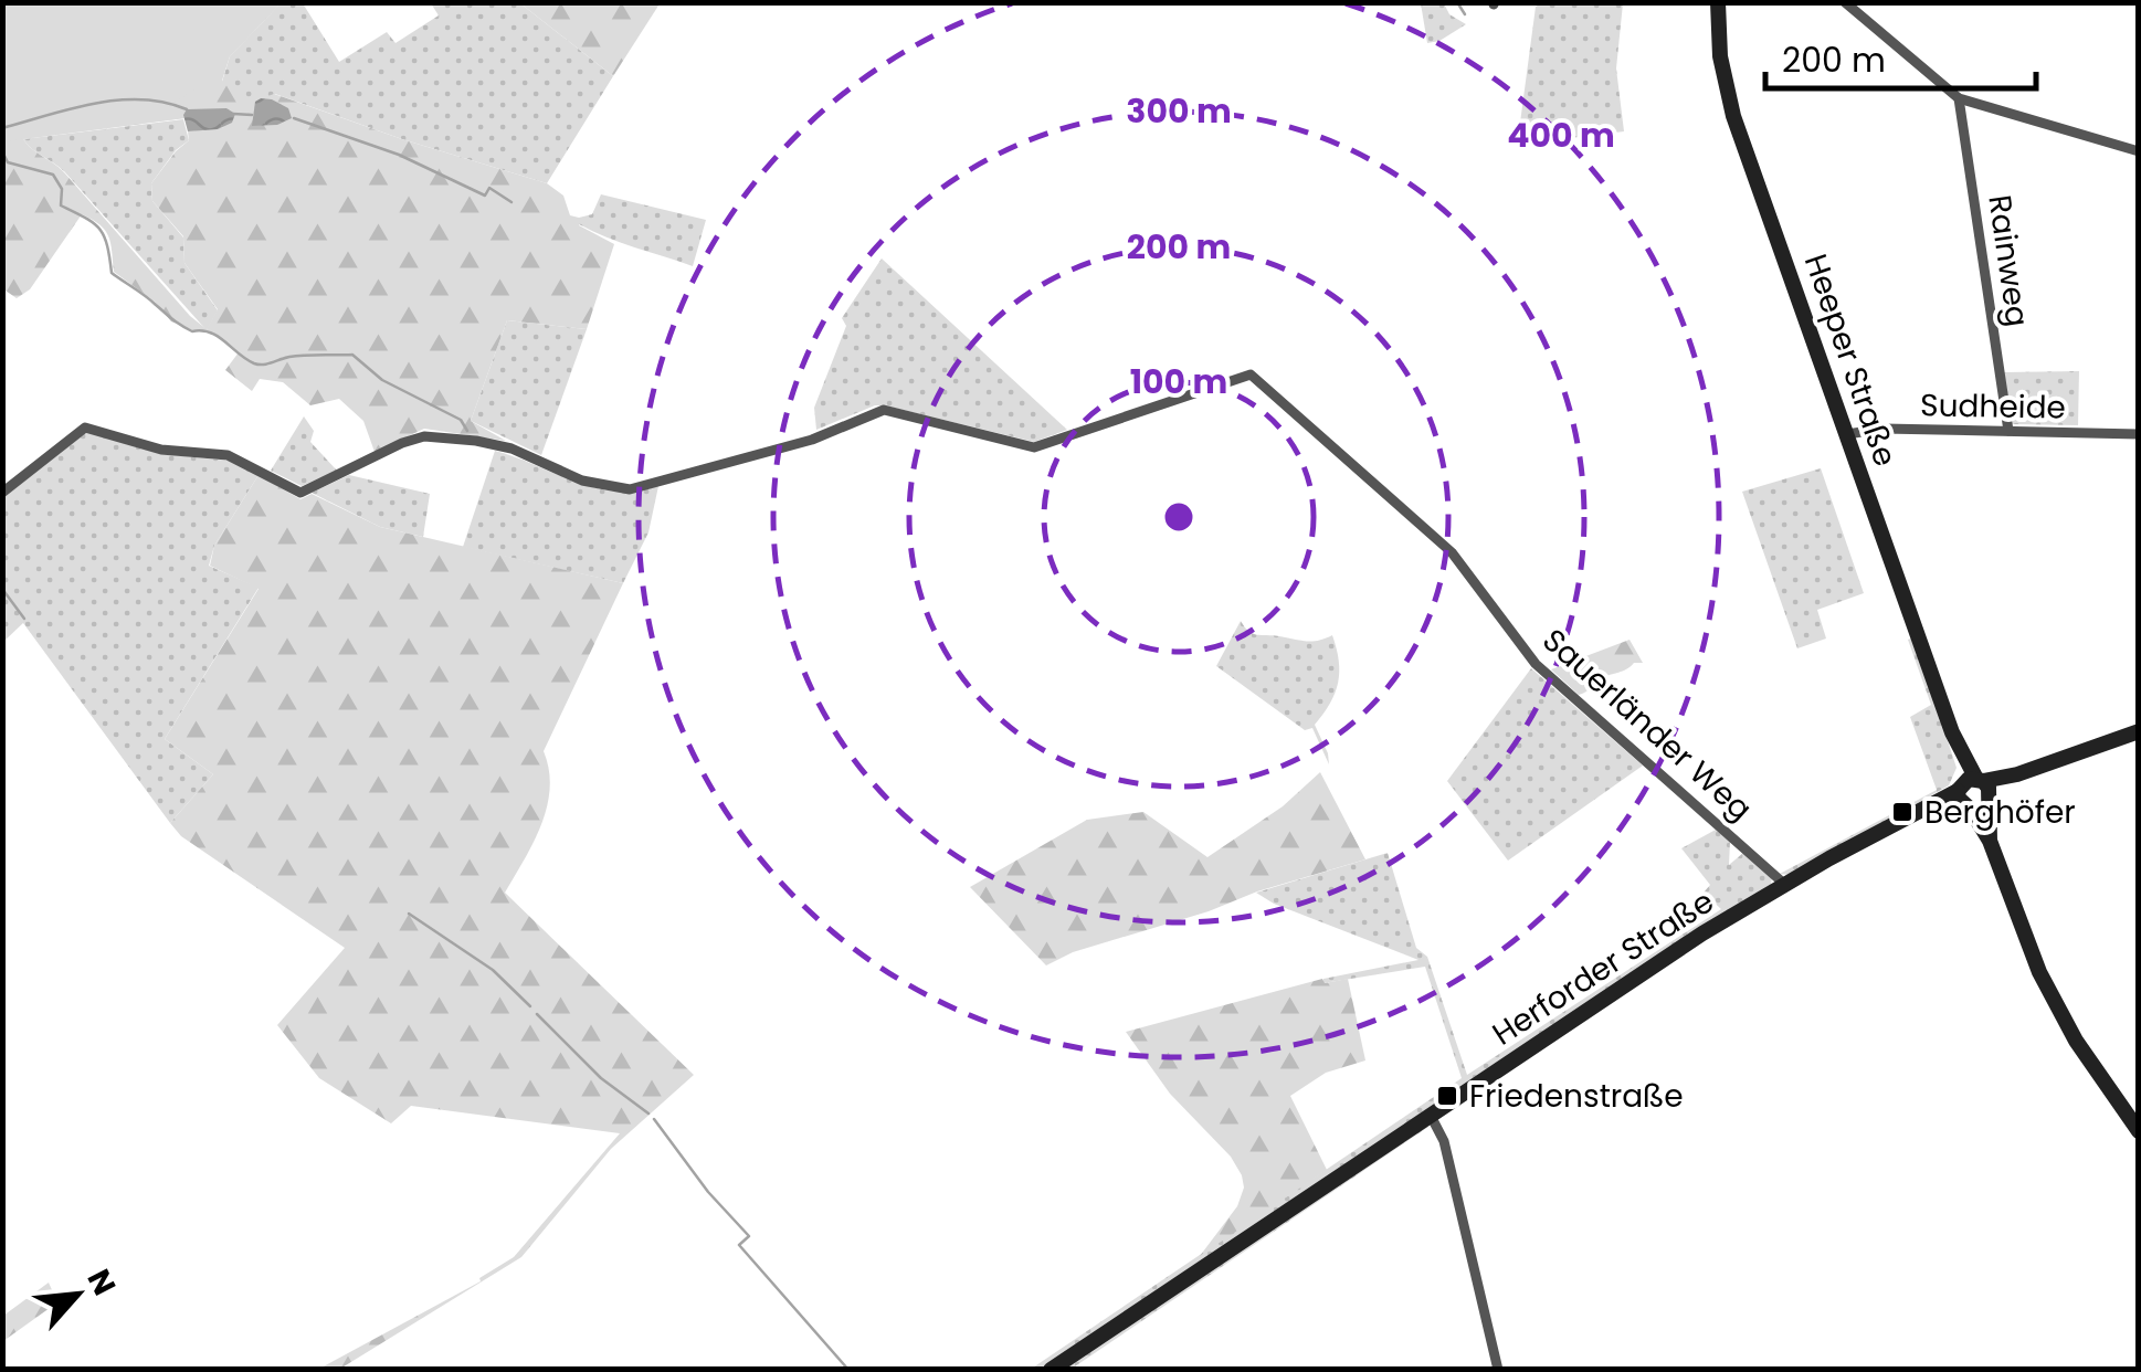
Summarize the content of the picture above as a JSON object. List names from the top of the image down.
{
  "streets": {
    "street": [
      "Rainweg",
      "Heeper Straße",
      "Sudheide",
      "Sauerländer Weg",
      "Herforder Straße"
    ]
  },
  "crossings": [
    ["Rainweg", "Sudheide"],
    ["Heeper Straße", "Sudheide"],
    ["Heeper Straße", "Herforder Straße"],
    ["Sauerländer Weg", "Herforder Straße"]
  ],
  "places": {
    "transit": ["Berghöfer", "Friedenstraße"]
  },
  "scale_bar": "200 m",
  "north": "top right",
  "rings": [
    "300 m",
    "400 m",
    "200 m",
    "100 m"
  ]
}
